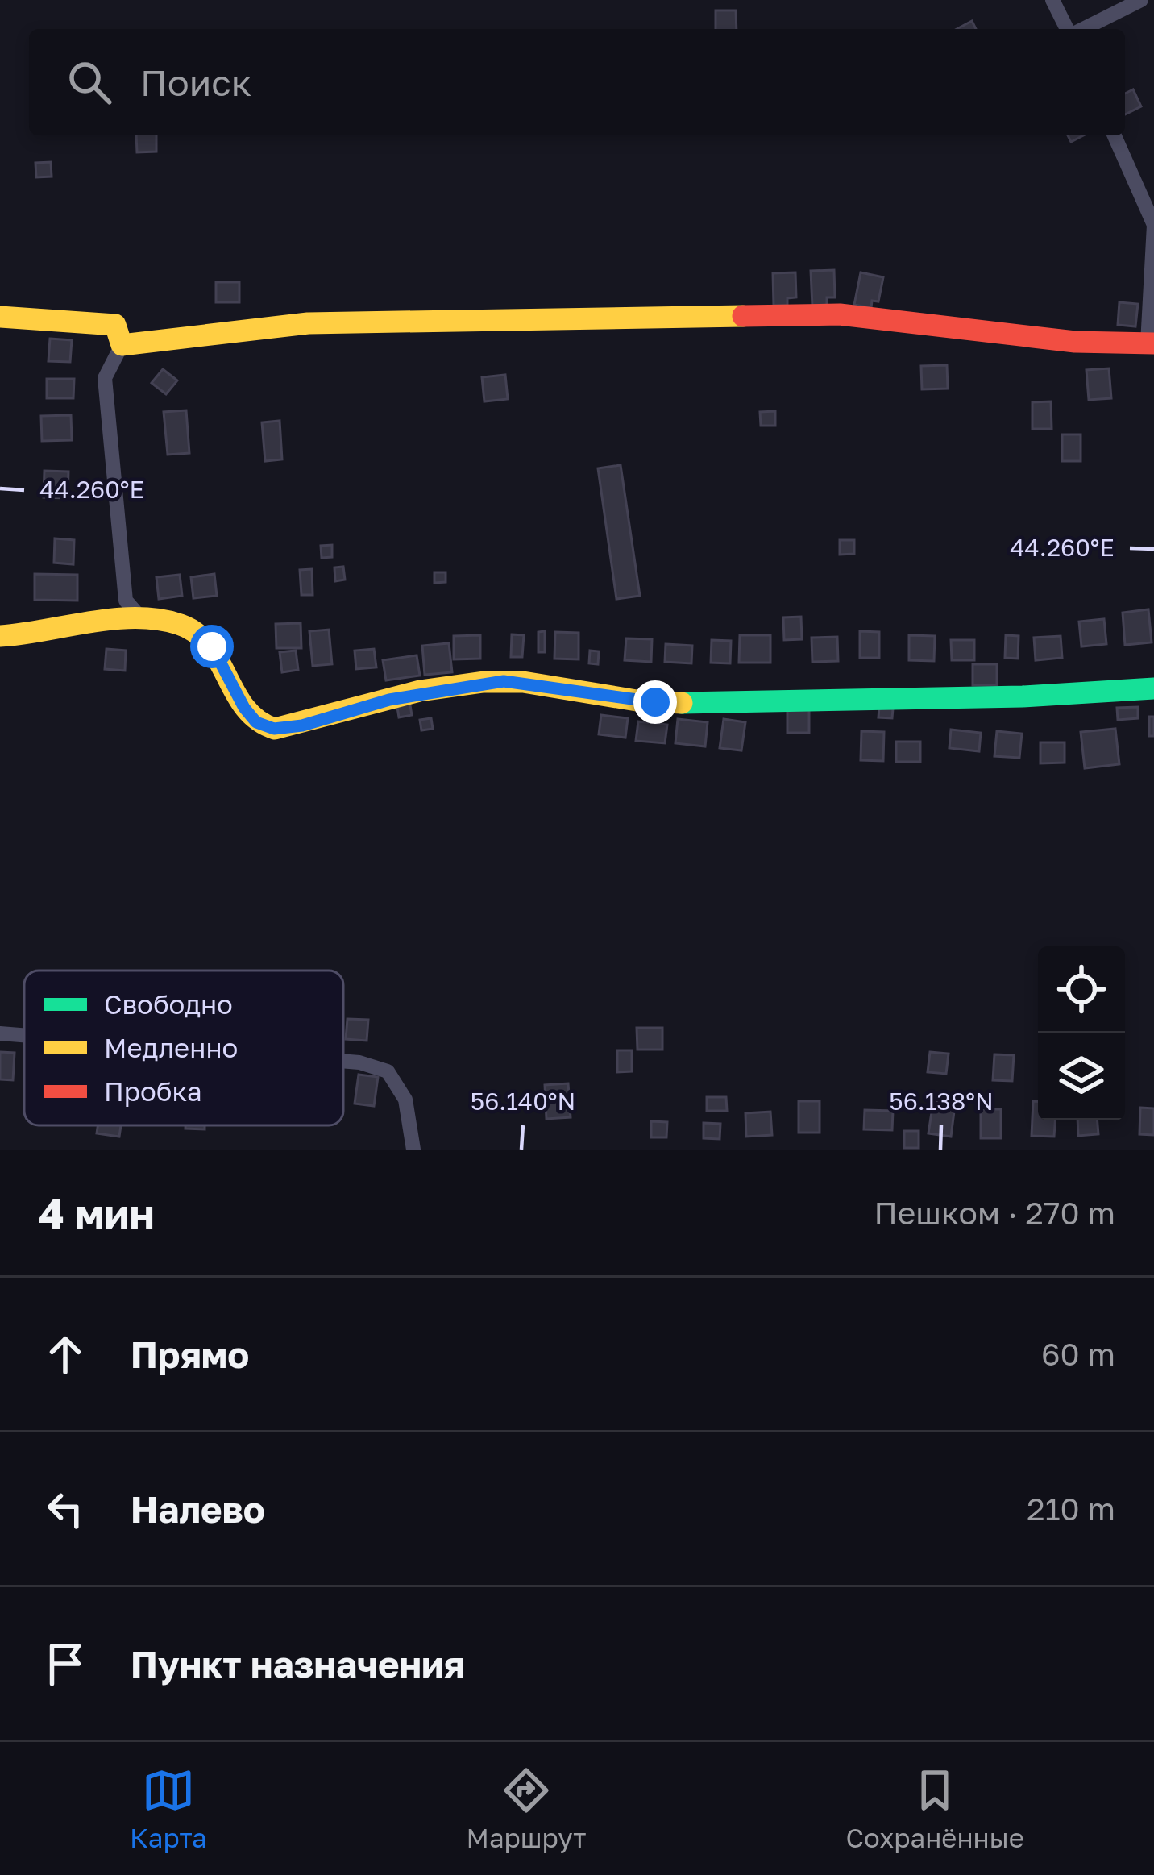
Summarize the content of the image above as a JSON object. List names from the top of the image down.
{
  "legend": ["Свободно", "Медленно", "Пробка"],
  "page": {
    "search": "Поиск",
    "heading": ["4 мин", "Пешком · 270 m"],
    "list": [
      ["Прямо", "60 m"],
      ["Налево", "210 m"],
      "Пункт назначения"
    ],
    "nav": ["Карта", "Маршрут", "Сохранённые"]
  },
  "coordinates": ["44.260°E", "56.140°N", "56.138°N"]
}
